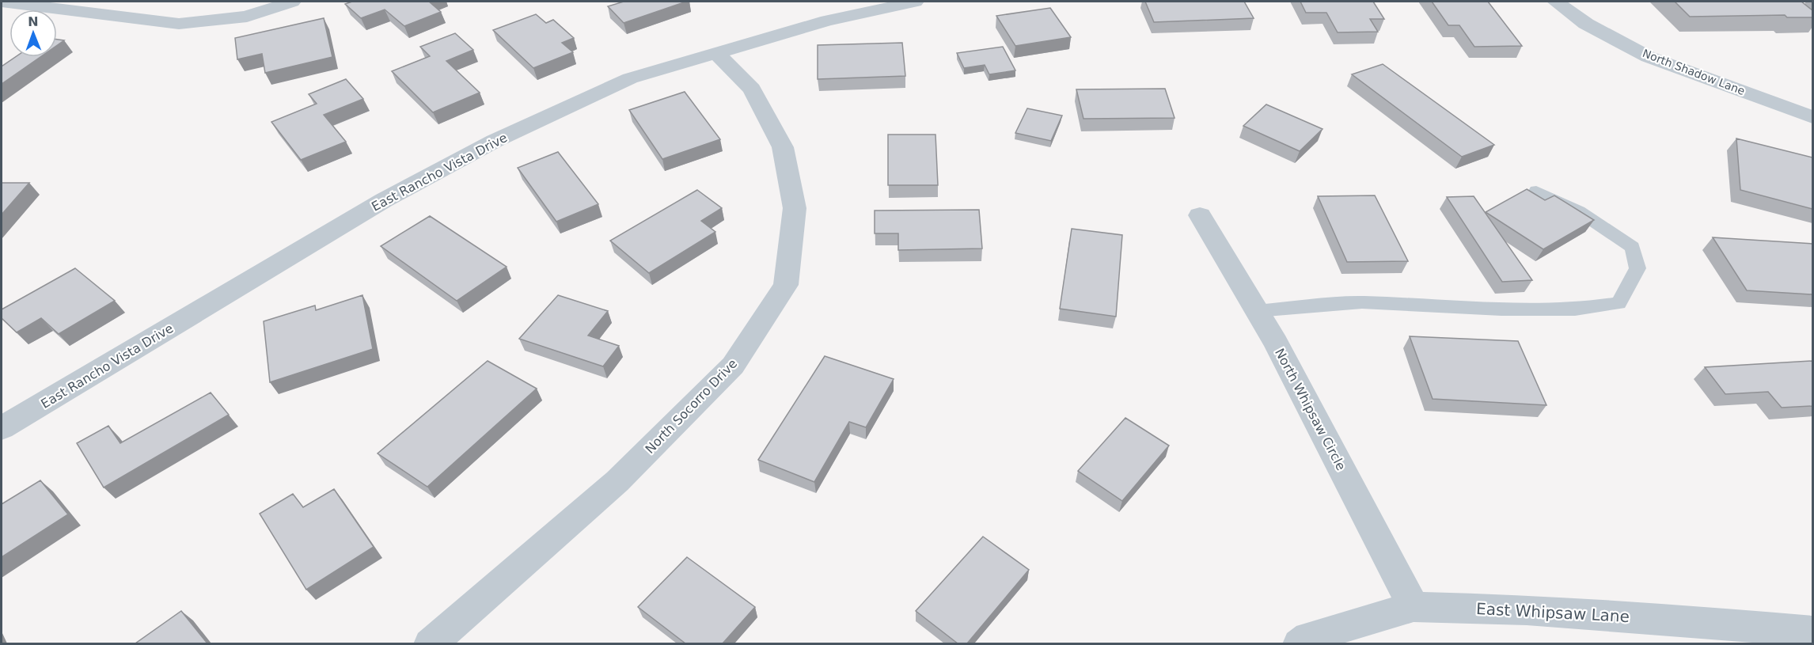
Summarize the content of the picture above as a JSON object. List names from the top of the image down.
{
  "streets": {
    "street": [
      "North Shadow Lane",
      "East Rancho Vista Drive",
      "North Socorro Drive",
      "North Whipsaw Circle",
      "East Whipsaw Lane"
    ]
  },
  "crossings": [
    ["East Rancho Vista Drive", "North Socorro Drive"],
    ["North Whipsaw Circle", "East Whipsaw Lane"]
  ],
  "north": "top"
}
